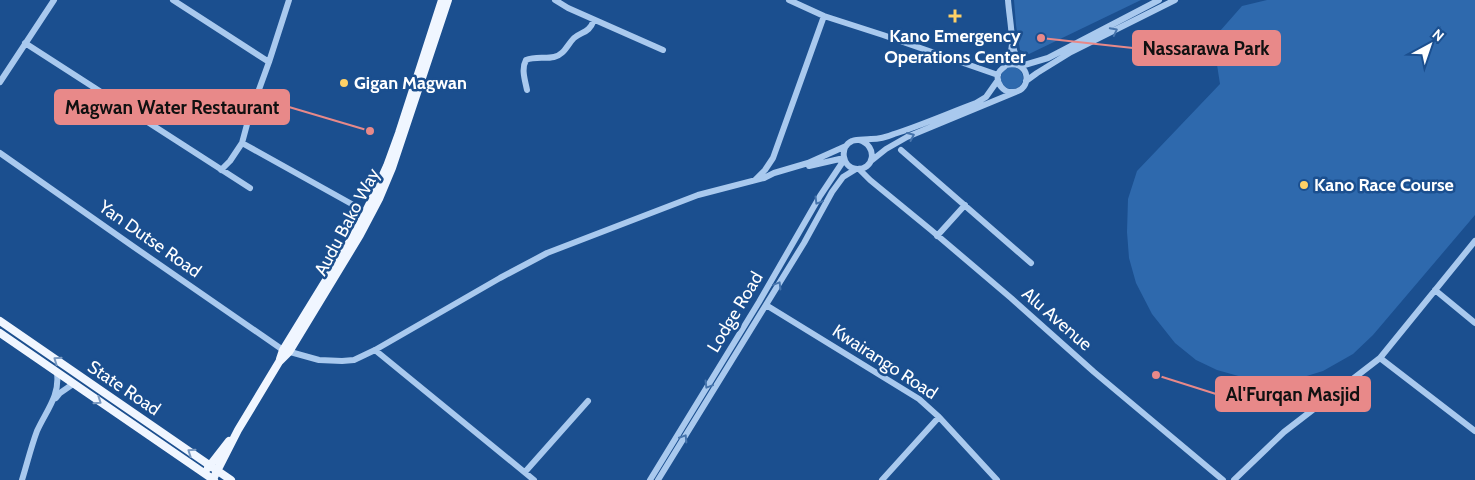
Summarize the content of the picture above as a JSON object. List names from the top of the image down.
{
  "streets": {
    "main road": ["Audu Bako Way", "State Road"],
    "street": [
      "Yan Dutse Road",
      "Lodge Road",
      "Alu Avenue",
      "Kwairango Road"
    ]
  },
  "crossings": [
    ["Audu Bako Way", "Yan Dutse Road"],
    ["Audu Bako Way", "State Road"],
    ["Lodge Road", "Alu Avenue"],
    ["Lodge Road", "Kwairango Road"]
  ],
  "places": {
    "health": ["Kano Emergency Operations Center"],
    "other": [
      "Nassarawa Park",
      "Gigan Magwan",
      "Magwan Water Restaurant",
      "Kano Race Course",
      "Al'Furqan Masjid"
    ]
  },
  "north": "top right"
}
